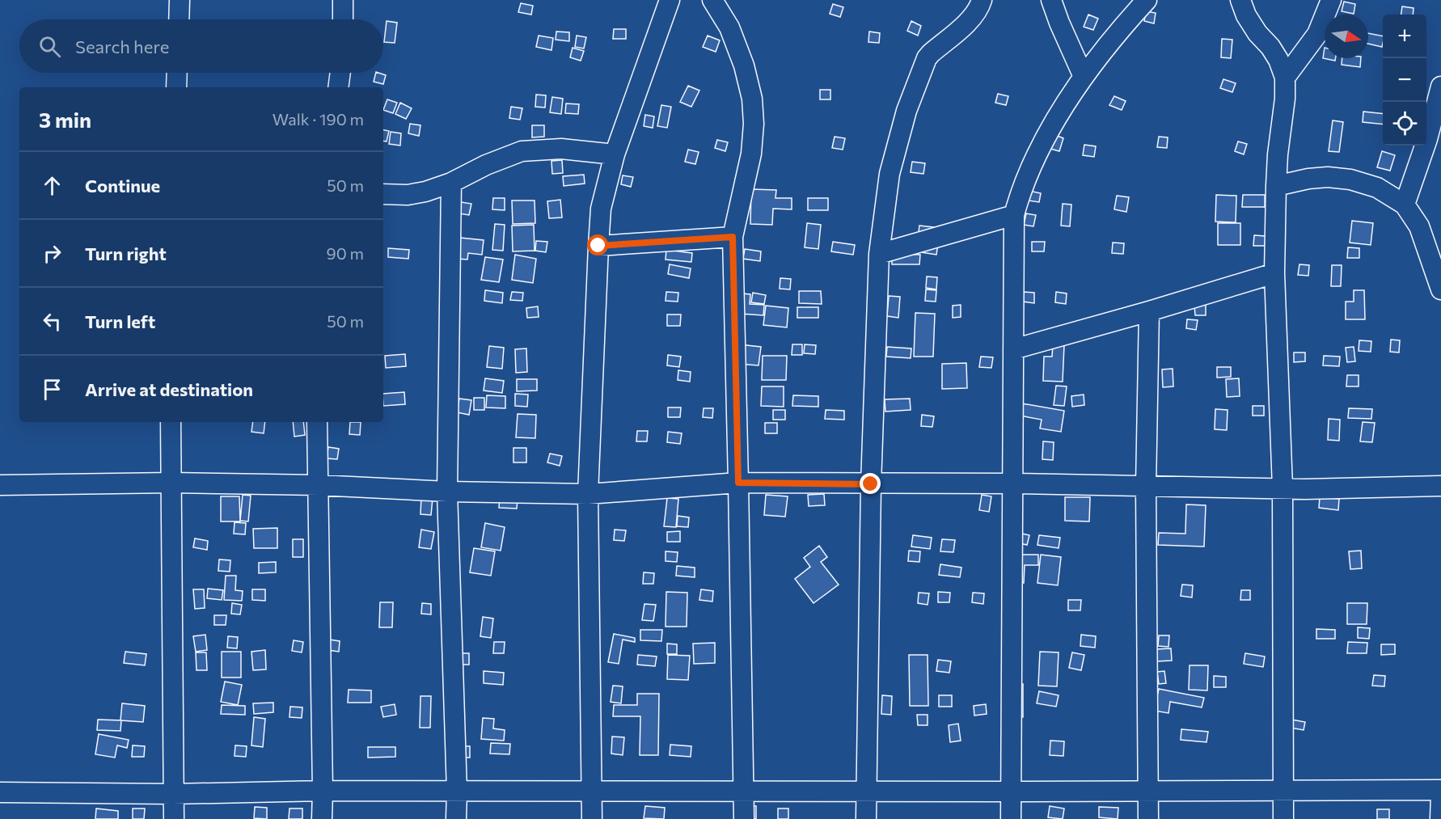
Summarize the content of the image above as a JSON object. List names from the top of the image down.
{
  "north": "right",
  "page": {
    "map_buttons": ["+", "−"],
    "search": "Search here",
    "heading": ["3 min", "Walk · 190 m"],
    "list": [
      ["Continue", "50 m"],
      ["Turn right", "90 m"],
      ["Turn left", "50 m"],
      "Arrive at destination"
    ]
  }
}
